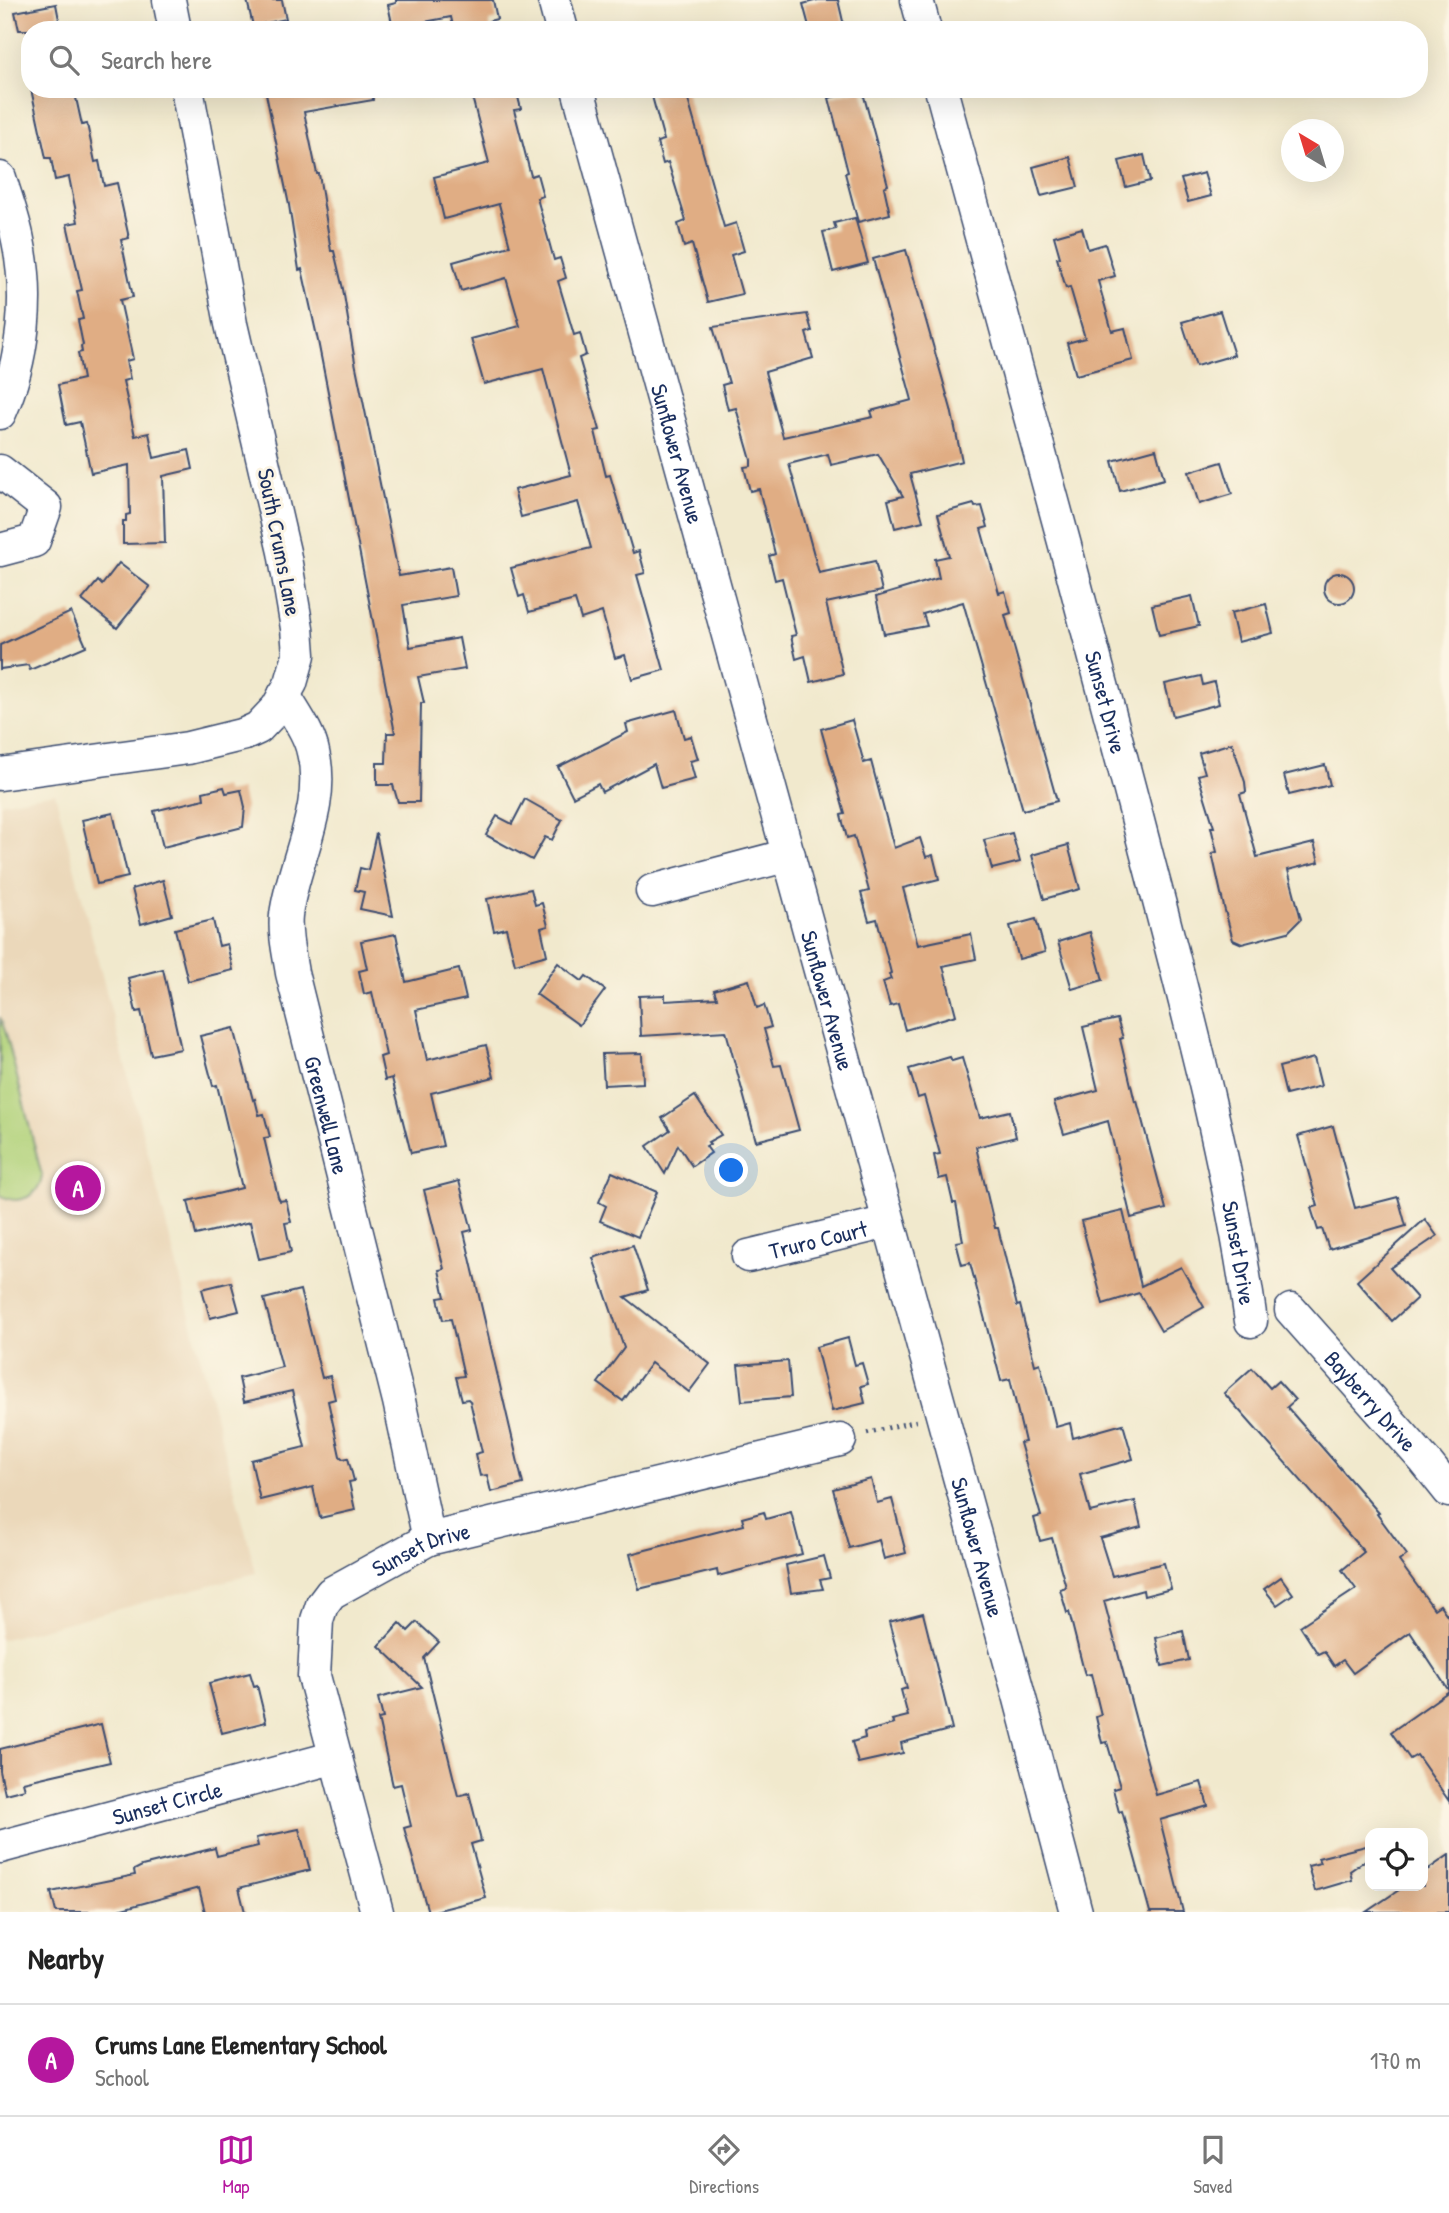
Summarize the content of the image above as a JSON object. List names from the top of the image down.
{
  "streets": {
    "street": [
      "Sunflower Avenue",
      "South Crums Lane",
      "Sunset Drive",
      "Greenwell Lane",
      "Truro Court",
      "Bayberry Drive",
      "Sunset Circle"
    ]
  },
  "crossings": [
    ["Sunflower Avenue", "Truro Court"],
    ["South Crums Lane", "Greenwell Lane"],
    ["Sunset Drive", "Greenwell Lane"],
    ["Sunset Drive", "Sunset Circle"]
  ],
  "north": "top left",
  "page": {
    "search": "Search here",
    "pins": "A",
    "heading": "Nearby",
    "list": [
      {
        "mark": "A",
        "name": "Crums Lane Elementary School",
        "note": "School",
        "value": "170 m"
      }
    ],
    "nav": ["Map", "Directions", "Saved"]
  }
}
